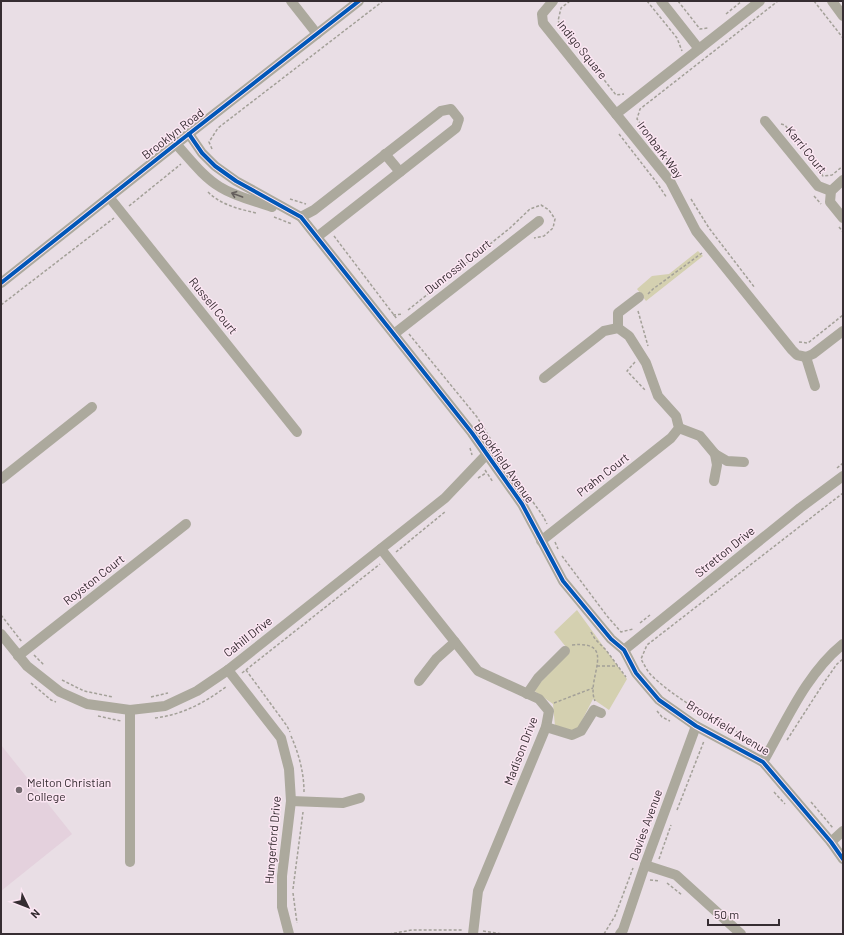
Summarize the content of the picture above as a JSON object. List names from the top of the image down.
{
  "streets": {
    "street": [
      "Indigo Square",
      "Brooklyn Road",
      "Ironbark Way",
      "Karri Court",
      "Dunrossil Court",
      "Russell Court",
      "Brookfield Avenue",
      "Prahn Court",
      "Stretton Drive",
      "Royston Court",
      "Cahill Drive",
      "Madison Drive",
      "Davies Avenue",
      "Hungerford Drive"
    ]
  },
  "crossings": [
    ["Indigo Square", "Ironbark Way"],
    ["Brooklyn Road", "Russell Court"],
    ["Brooklyn Road", "Brookfield Avenue"],
    ["Dunrossil Court", "Brookfield Avenue"],
    ["Brookfield Avenue", "Prahn Court"],
    ["Brookfield Avenue", "Stretton Drive"],
    ["Brookfield Avenue", "Cahill Drive"],
    ["Brookfield Avenue", "Davies Avenue"],
    ["Royston Court", "Cahill Drive"],
    ["Cahill Drive", "Madison Drive"],
    ["Cahill Drive", "Hungerford Drive"]
  ],
  "places": ["Melton Christian College"],
  "scale_bar": "50 m",
  "north": "bottom right"
}
